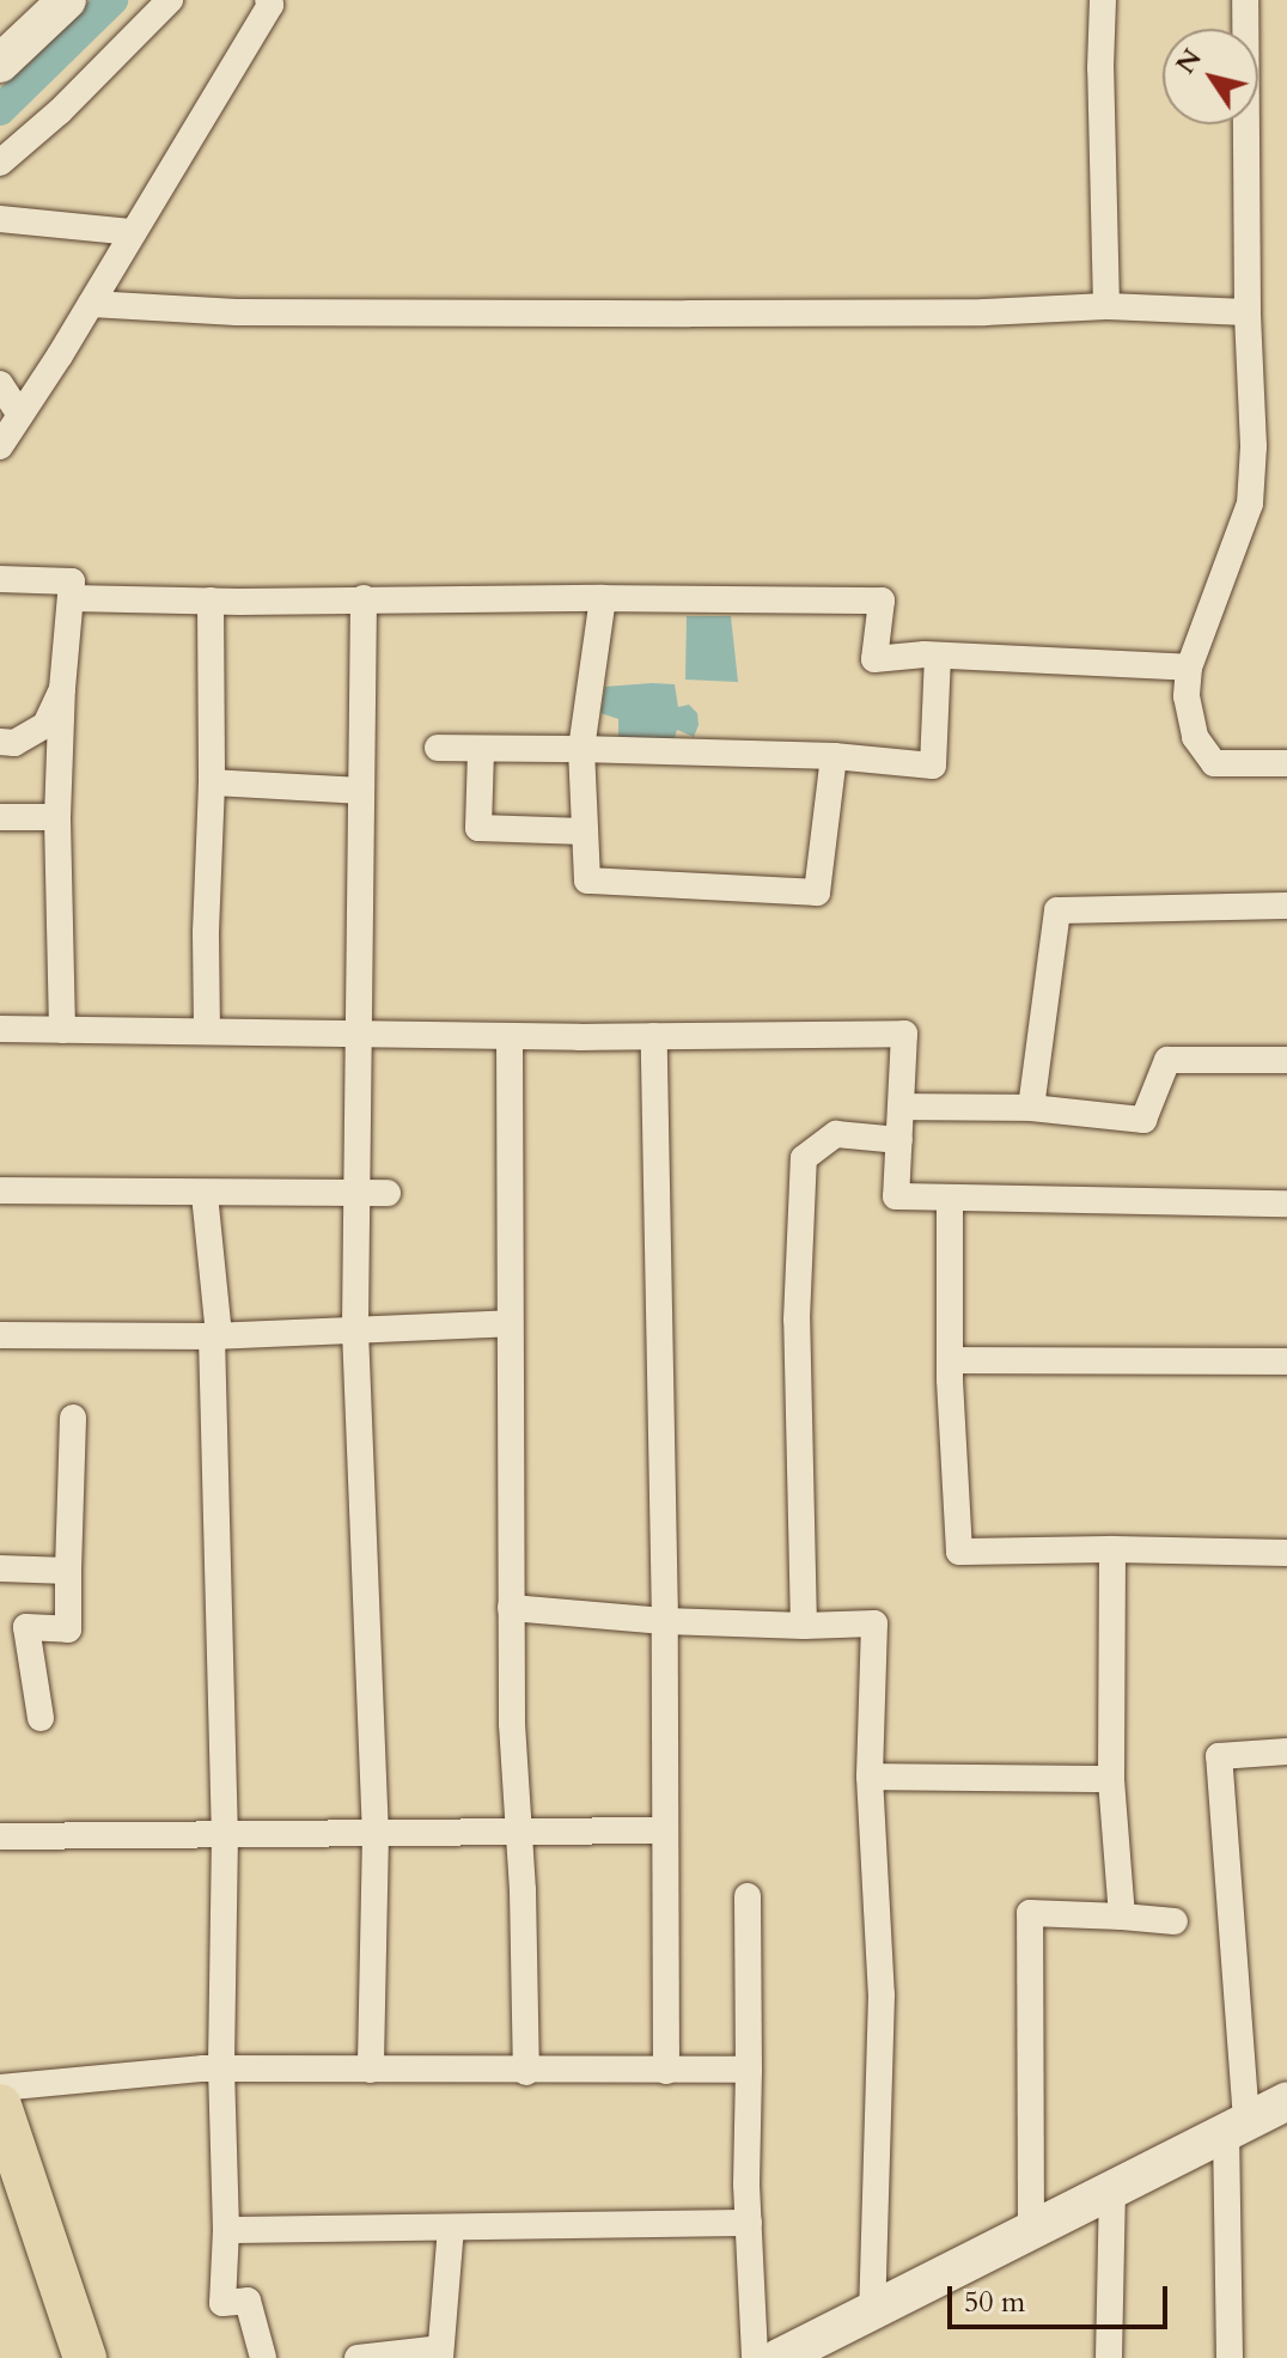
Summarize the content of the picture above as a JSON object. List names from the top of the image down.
{
  "scale_bar": "50 m",
  "north": "top left"
}
